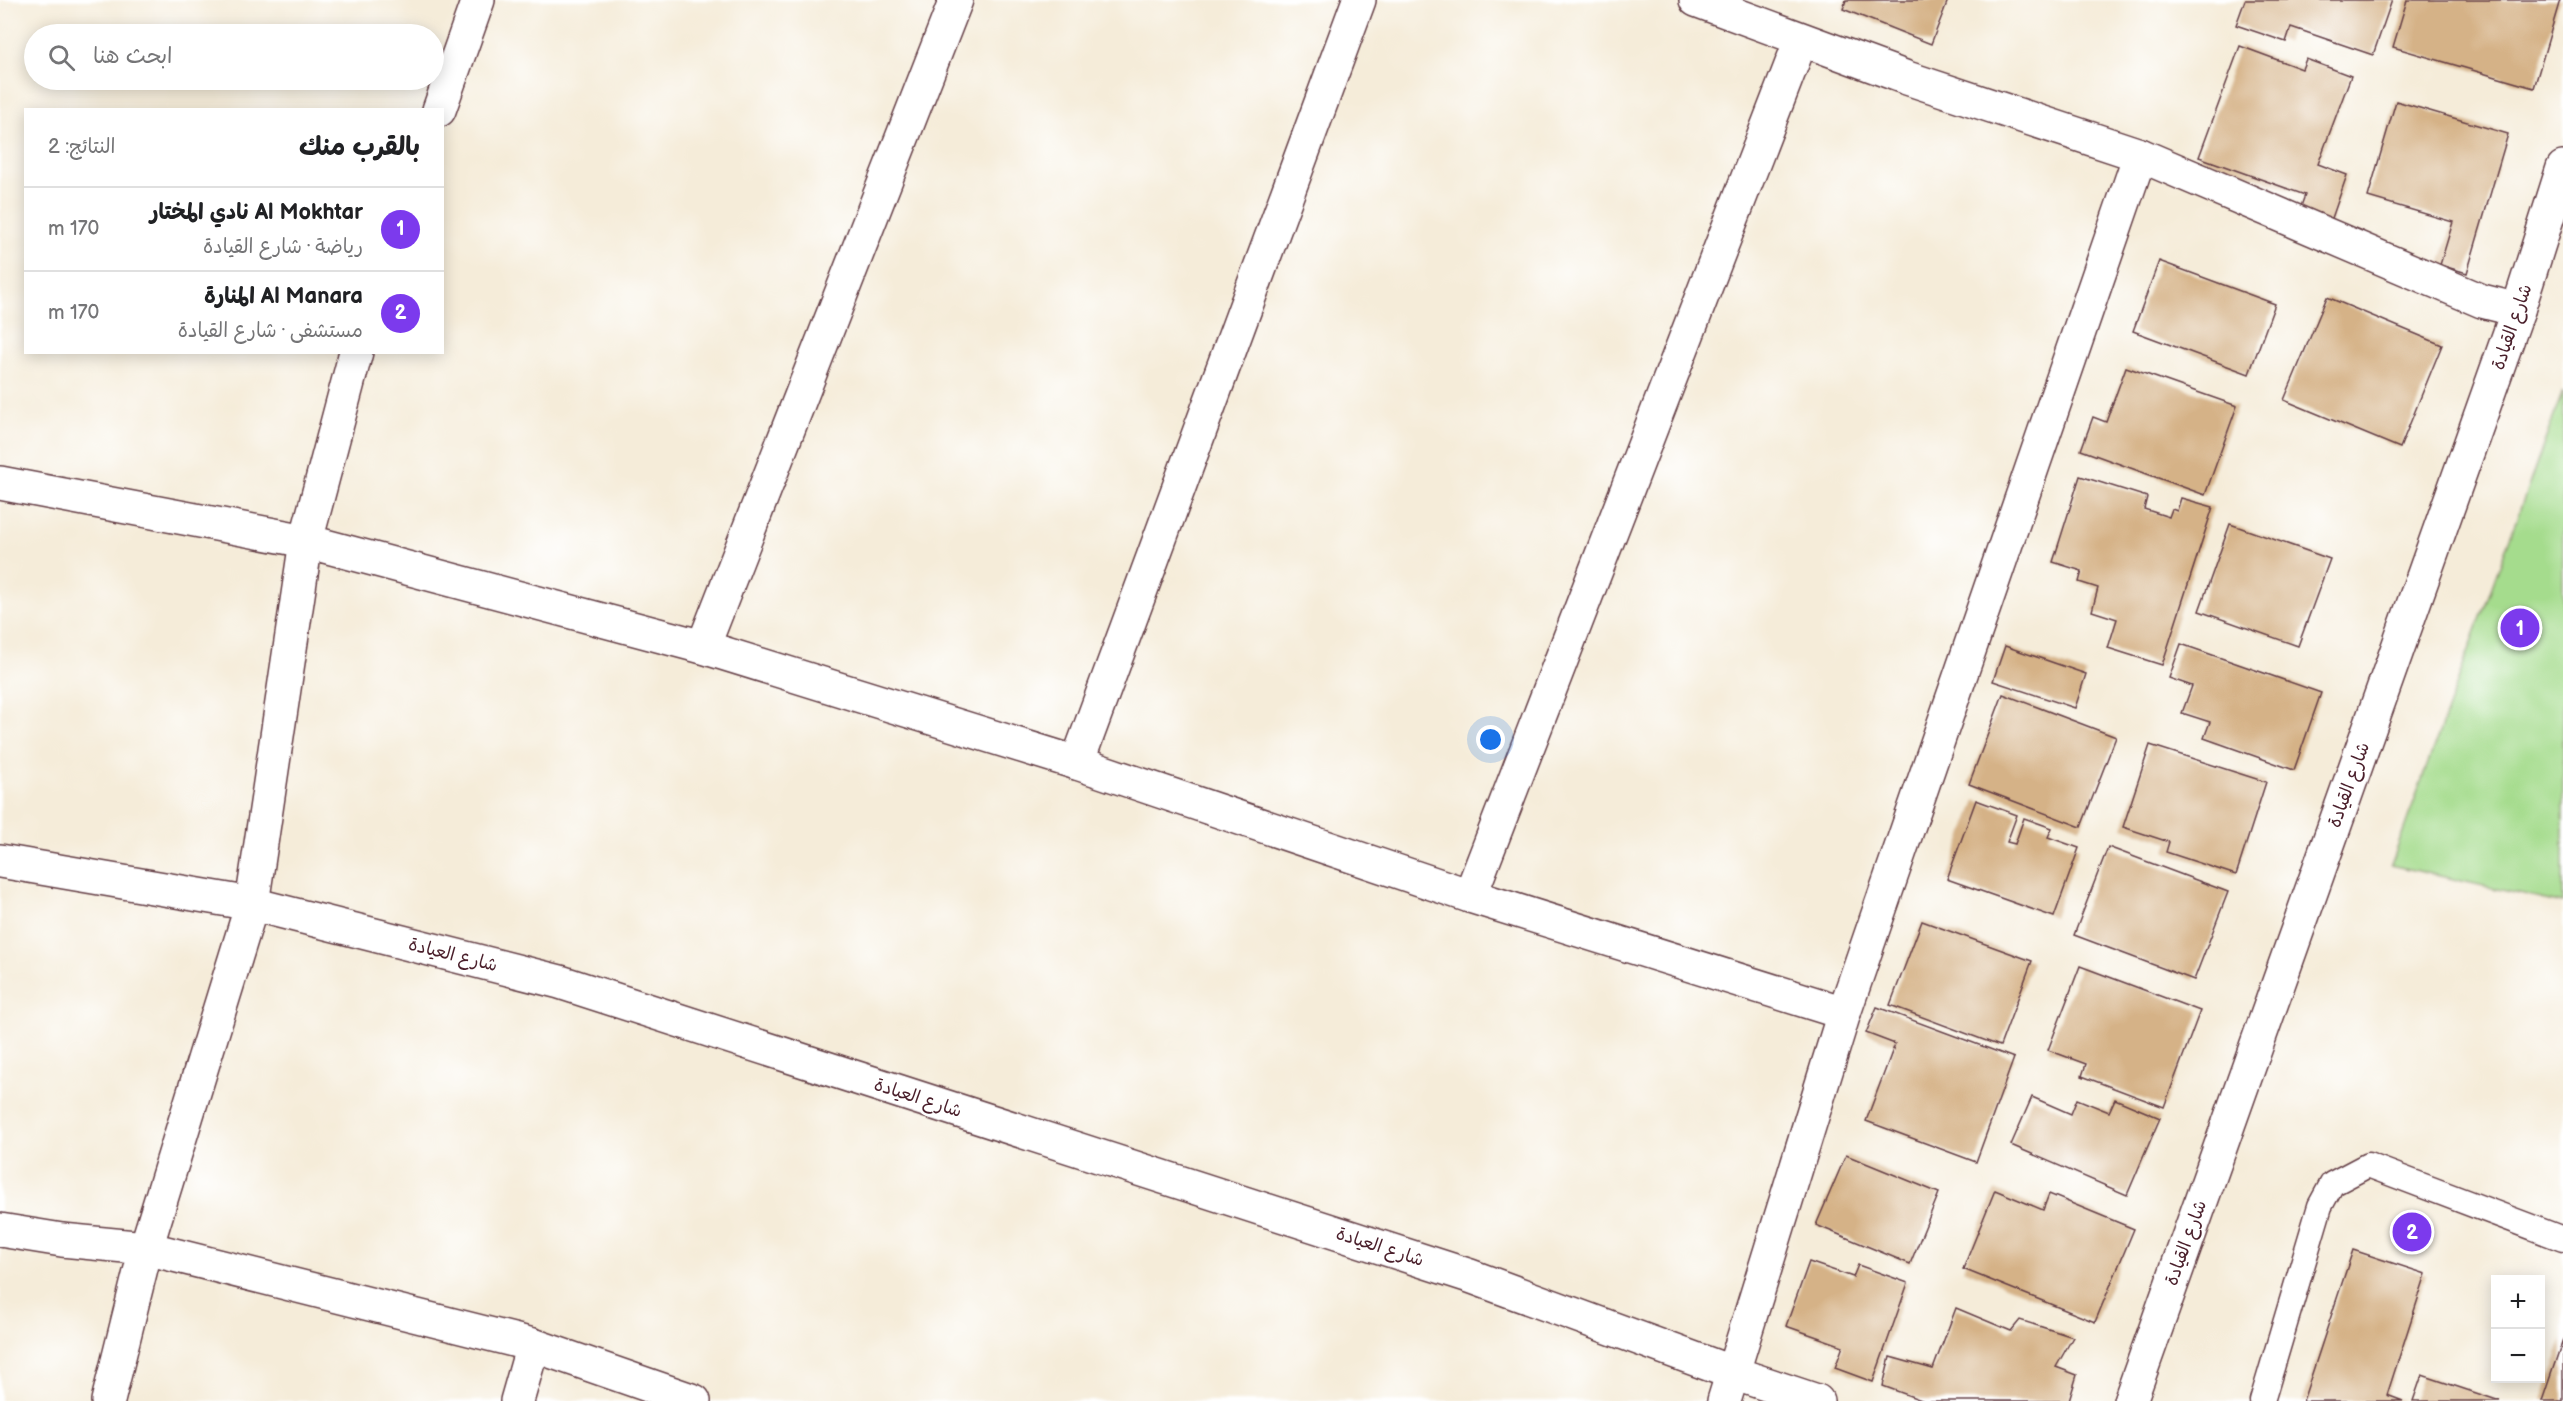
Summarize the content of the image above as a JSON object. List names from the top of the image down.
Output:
{
  "streets": {
    "street": ["شارع القيادة", "شارع العيادة"]
  },
  "page": {
    "search": "ابحث هنا",
    "heading": ["بالقرب منك", "النتائج: 2"],
    "list": [
      {
        "mark": "1",
        "name": "Al Mokhtar نادي المختار",
        "note": "رياضة · شارع القيادة",
        "value": "170 m"
      },
      {
        "mark": "2",
        "name": "Al Manara المنارة",
        "note": "مستشفى · شارع القيادة",
        "value": "170 m"
      }
    ],
    "pins": ["1", "2"],
    "map_buttons": ["+", "−"]
  }
}
